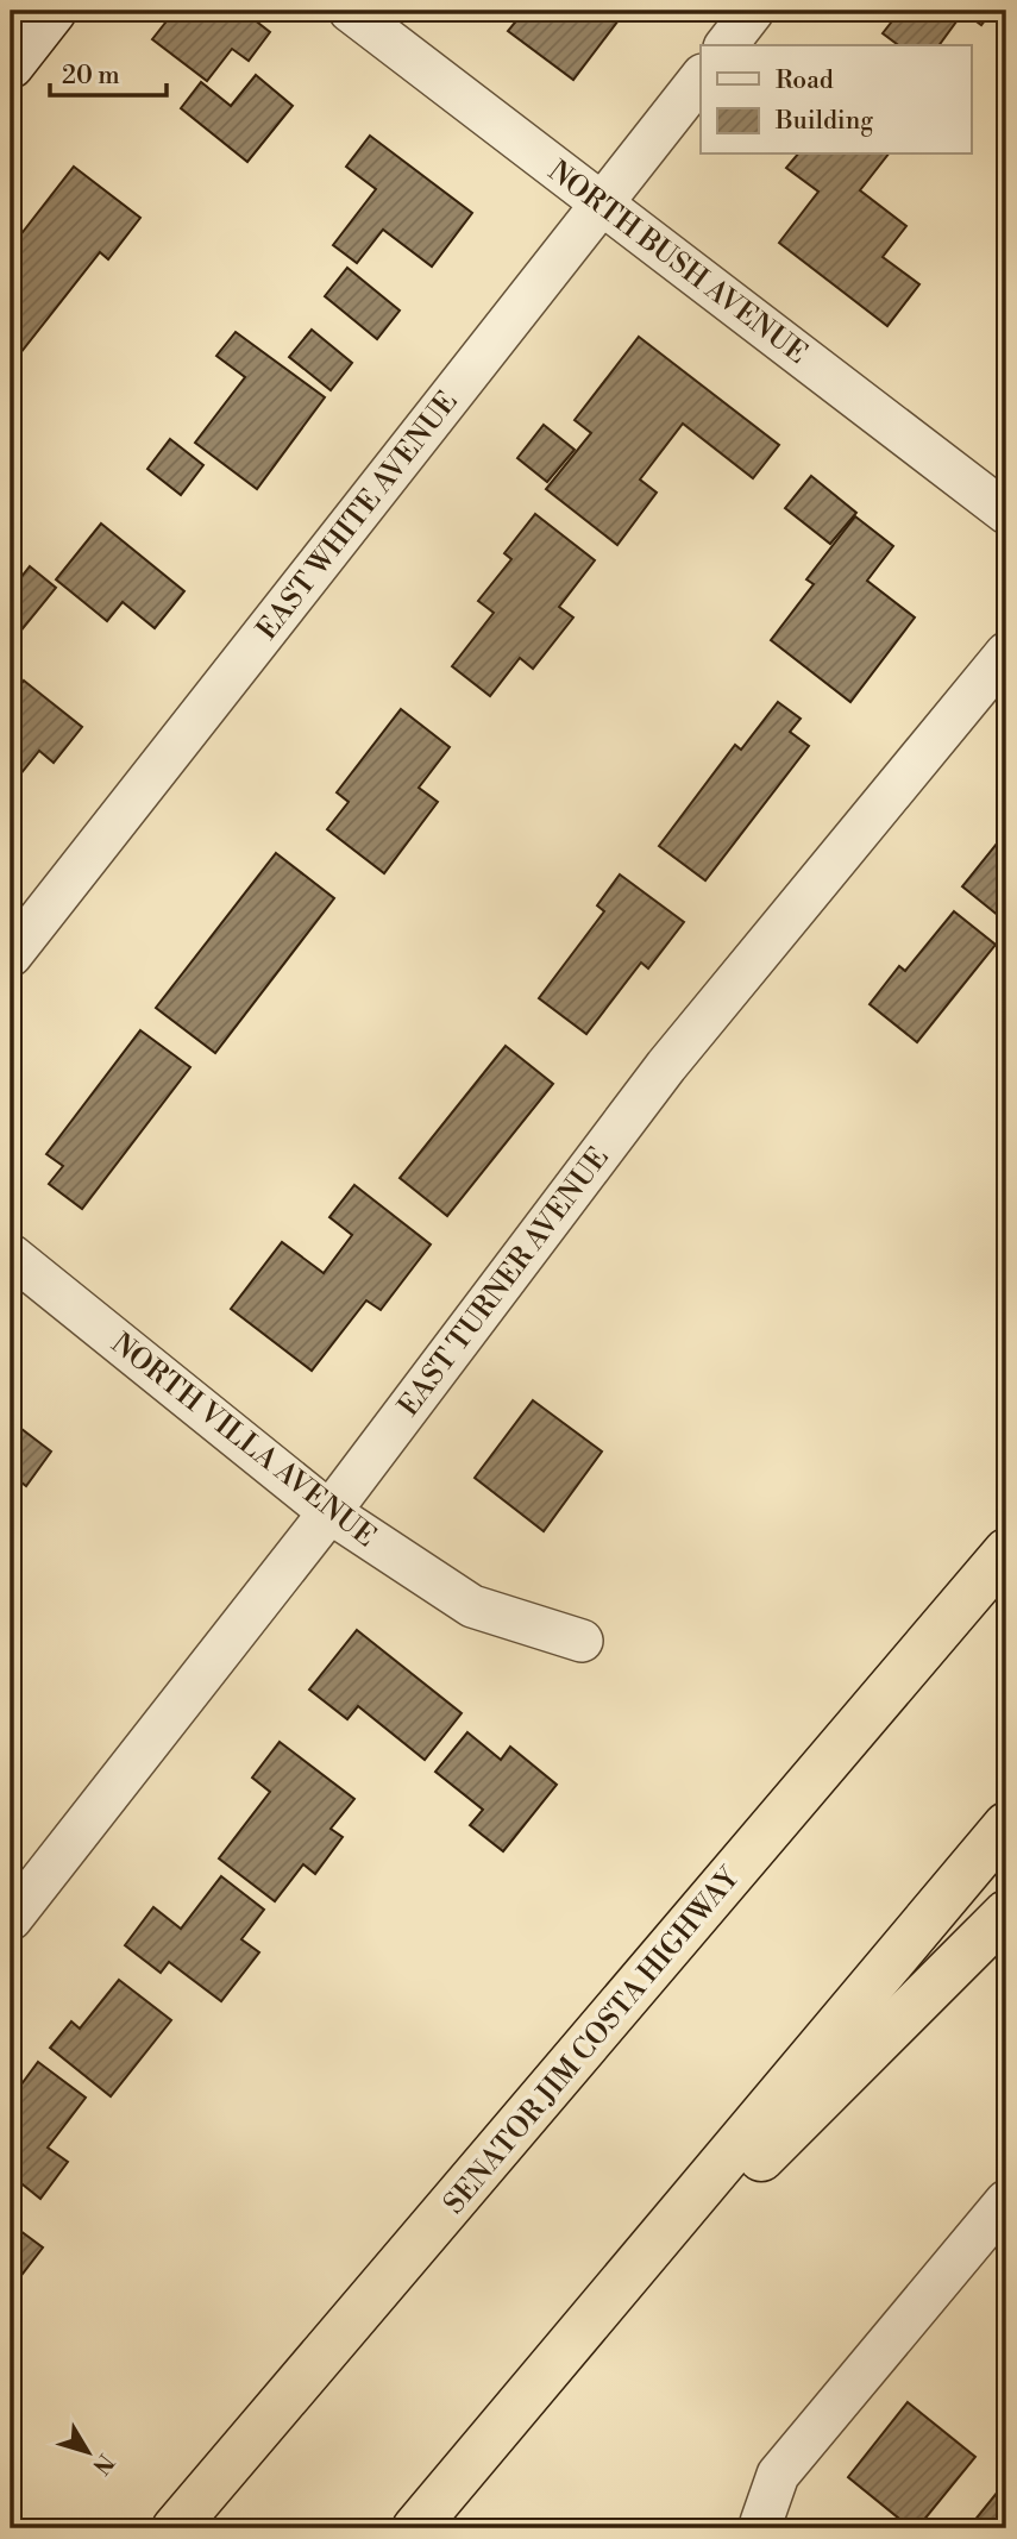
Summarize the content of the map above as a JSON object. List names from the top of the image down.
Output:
{
  "streets": {
    "highway": ["SENATOR JIM COSTA HIGHWAY"],
    "street": [
      "NORTH BUSH AVENUE",
      "EAST WHITE AVENUE",
      "EAST TURNER AVENUE",
      "NORTH VILLA AVENUE"
    ]
  },
  "crossings": [
    ["NORTH BUSH AVENUE", "EAST WHITE AVENUE"],
    ["EAST TURNER AVENUE", "NORTH VILLA AVENUE"]
  ],
  "legend": ["Road", "Building"],
  "scale_bar": "20 m",
  "north": "bottom right"
}
